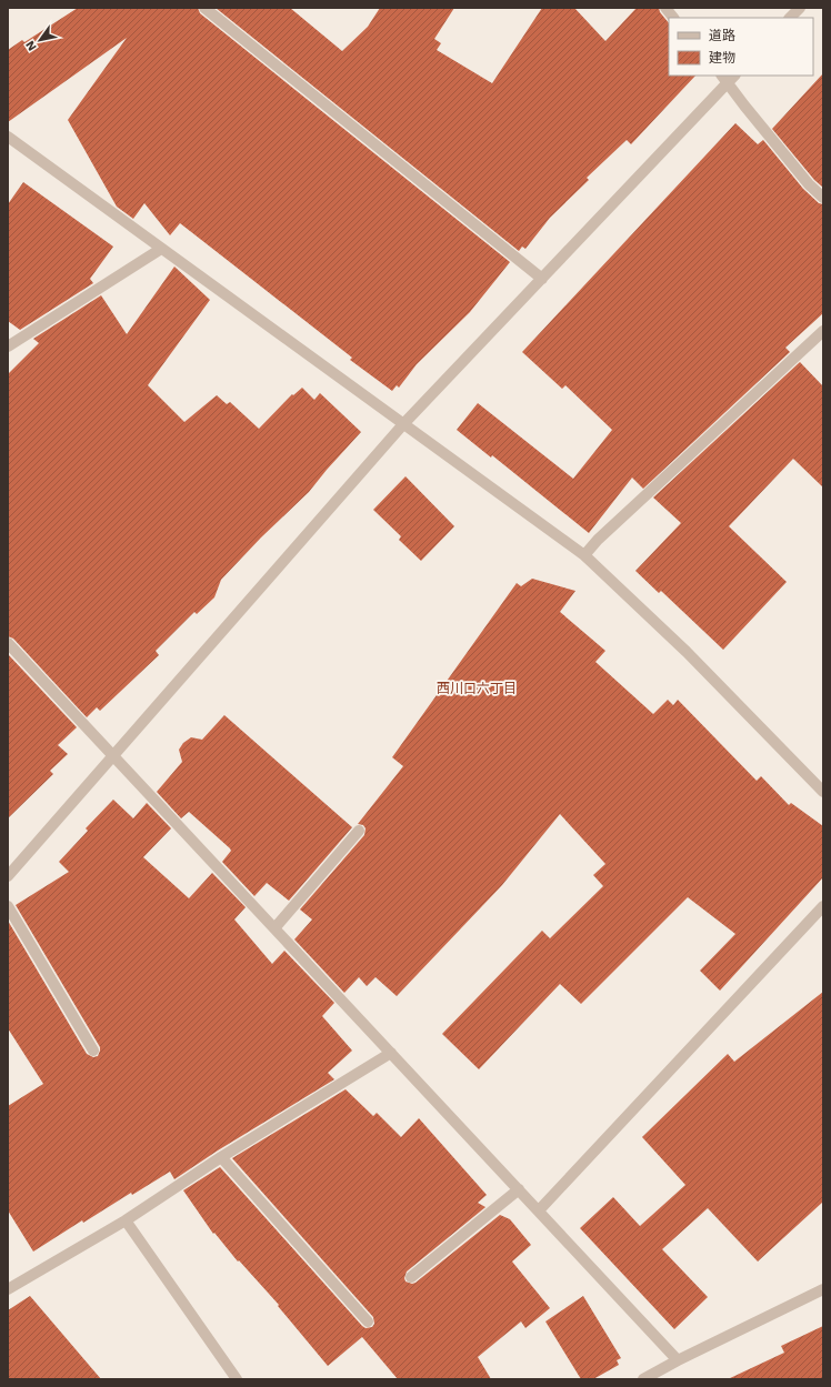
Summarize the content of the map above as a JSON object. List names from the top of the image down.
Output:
{
  "districts": ["西川口六丁目"],
  "legend": ["道路", "建物"],
  "north": "bottom left"
}
